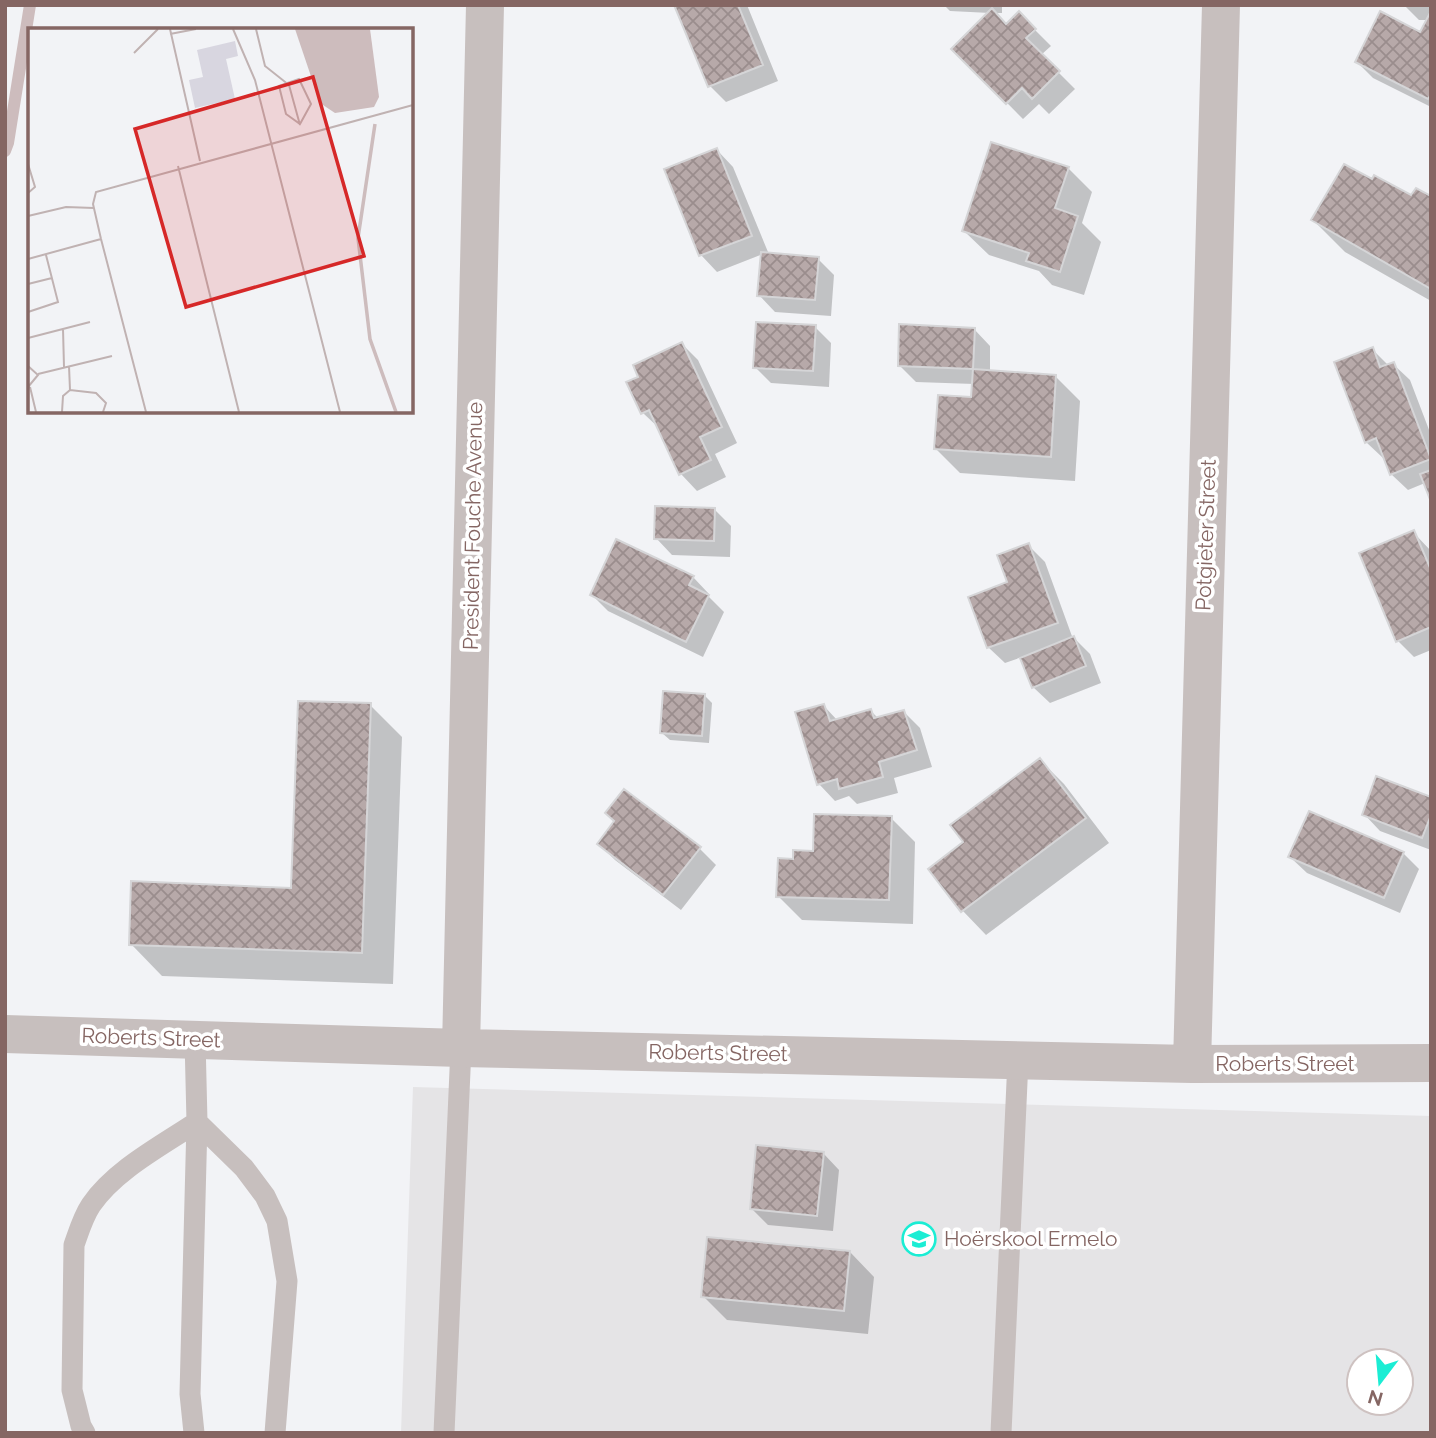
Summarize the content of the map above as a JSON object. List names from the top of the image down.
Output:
{
  "streets": {
    "street": ["President Fouche Avenue", "Potgieter Street", "Roberts Street"]
  },
  "crossings": [
    ["President Fouche Avenue", "Roberts Street"],
    ["Potgieter Street", "Roberts Street"]
  ],
  "places": {
    "school or university": ["Hoërskool Ermelo"]
  },
  "north": "bottom"
}
